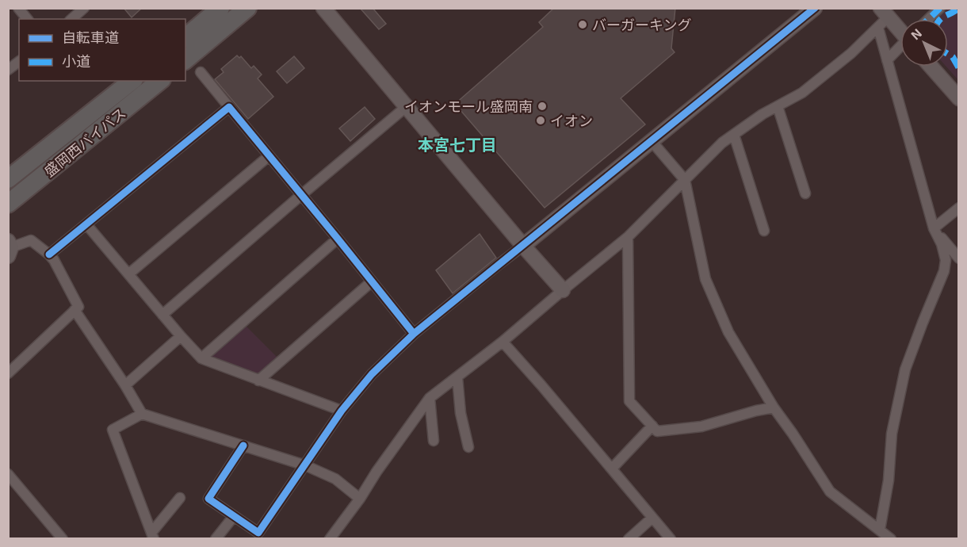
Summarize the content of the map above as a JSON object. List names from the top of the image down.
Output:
{
  "streets": {
    "highway": ["盛岡西バイパス"]
  },
  "districts": ["本宮七丁目"],
  "places": ["バーガーキング", "イオンモール盛岡南", "イオン"],
  "legend": ["自転車道", "小道"],
  "north": "top left"
}
